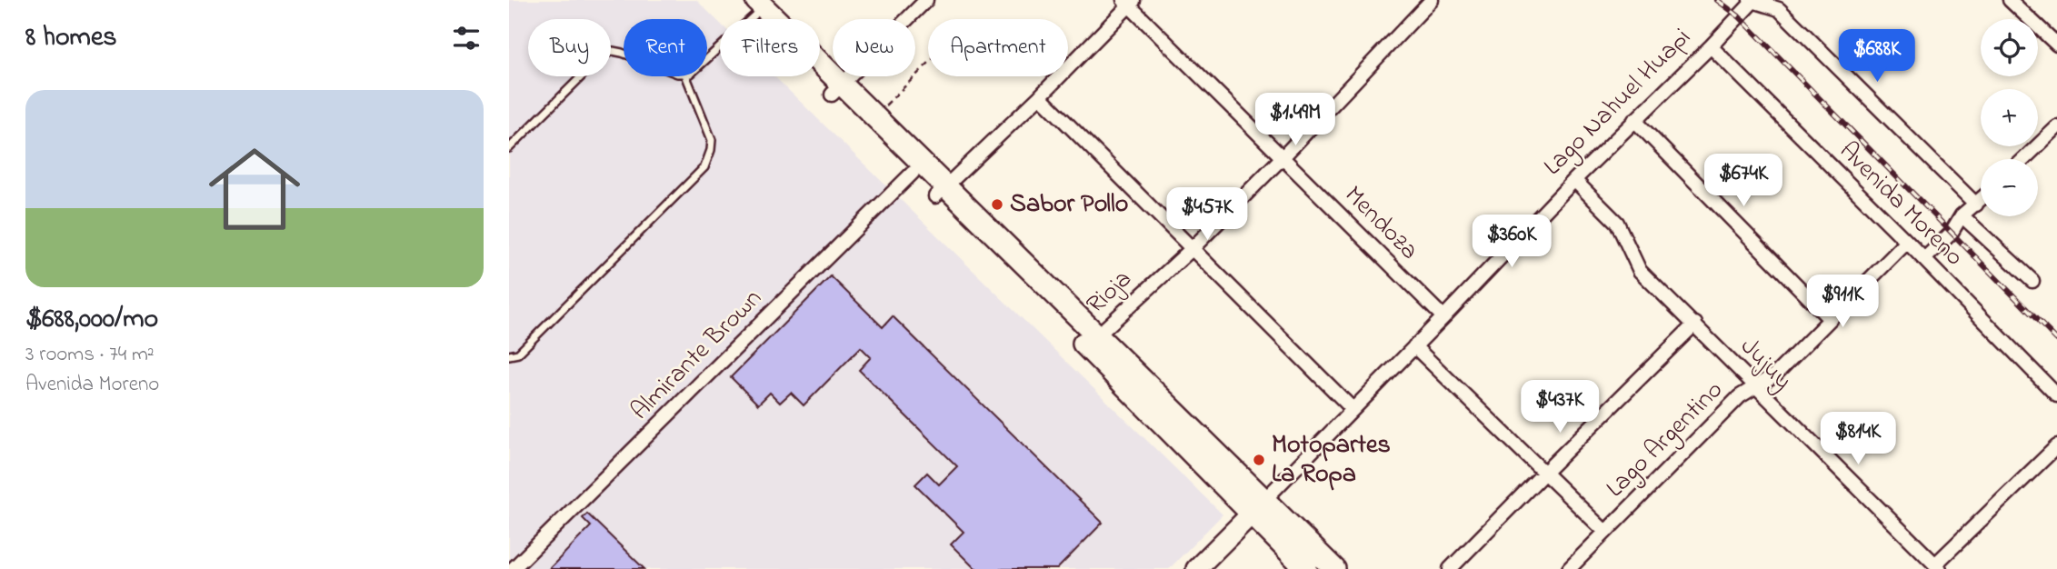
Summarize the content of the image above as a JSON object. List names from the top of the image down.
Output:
{
  "streets": {
    "main road": ["Lago Nahuel Huapi"],
    "street": [
      "Avenida Moreno",
      "Mendoza",
      "Rioja",
      "Almirante Brown",
      "Jujuy",
      "Lago Argentino"
    ]
  },
  "crossings": [
    ["Lago Nahuel Huapi", "Avenida Moreno"],
    ["Lago Nahuel Huapi", "Mendoza"],
    ["Lago Nahuel Huapi", "Jujuy"],
    ["Avenida Moreno", "Lago Argentino"],
    ["Mendoza", "Rioja"],
    ["Jujuy", "Lago Argentino"]
  ],
  "places": ["Sabor Pollo", "Motopartes La Ropa"],
  "page": {
    "heading": "8 homes",
    "map_buttons": ["+", "−"],
    "chip": [
      "Buy",
      "Rent",
      "Filters",
      "New",
      "Apartment"
    ],
    "price": [
      "$688K",
      "$1.49M",
      "$674K",
      "$457K",
      "$360K",
      "$911K",
      "$437K",
      "$814K"
    ],
    "list": [
      {
        "name": "$688,000/mo",
        "note": "3 rooms · 74 m² · Avenida Moreno"
      }
    ]
  }
}
